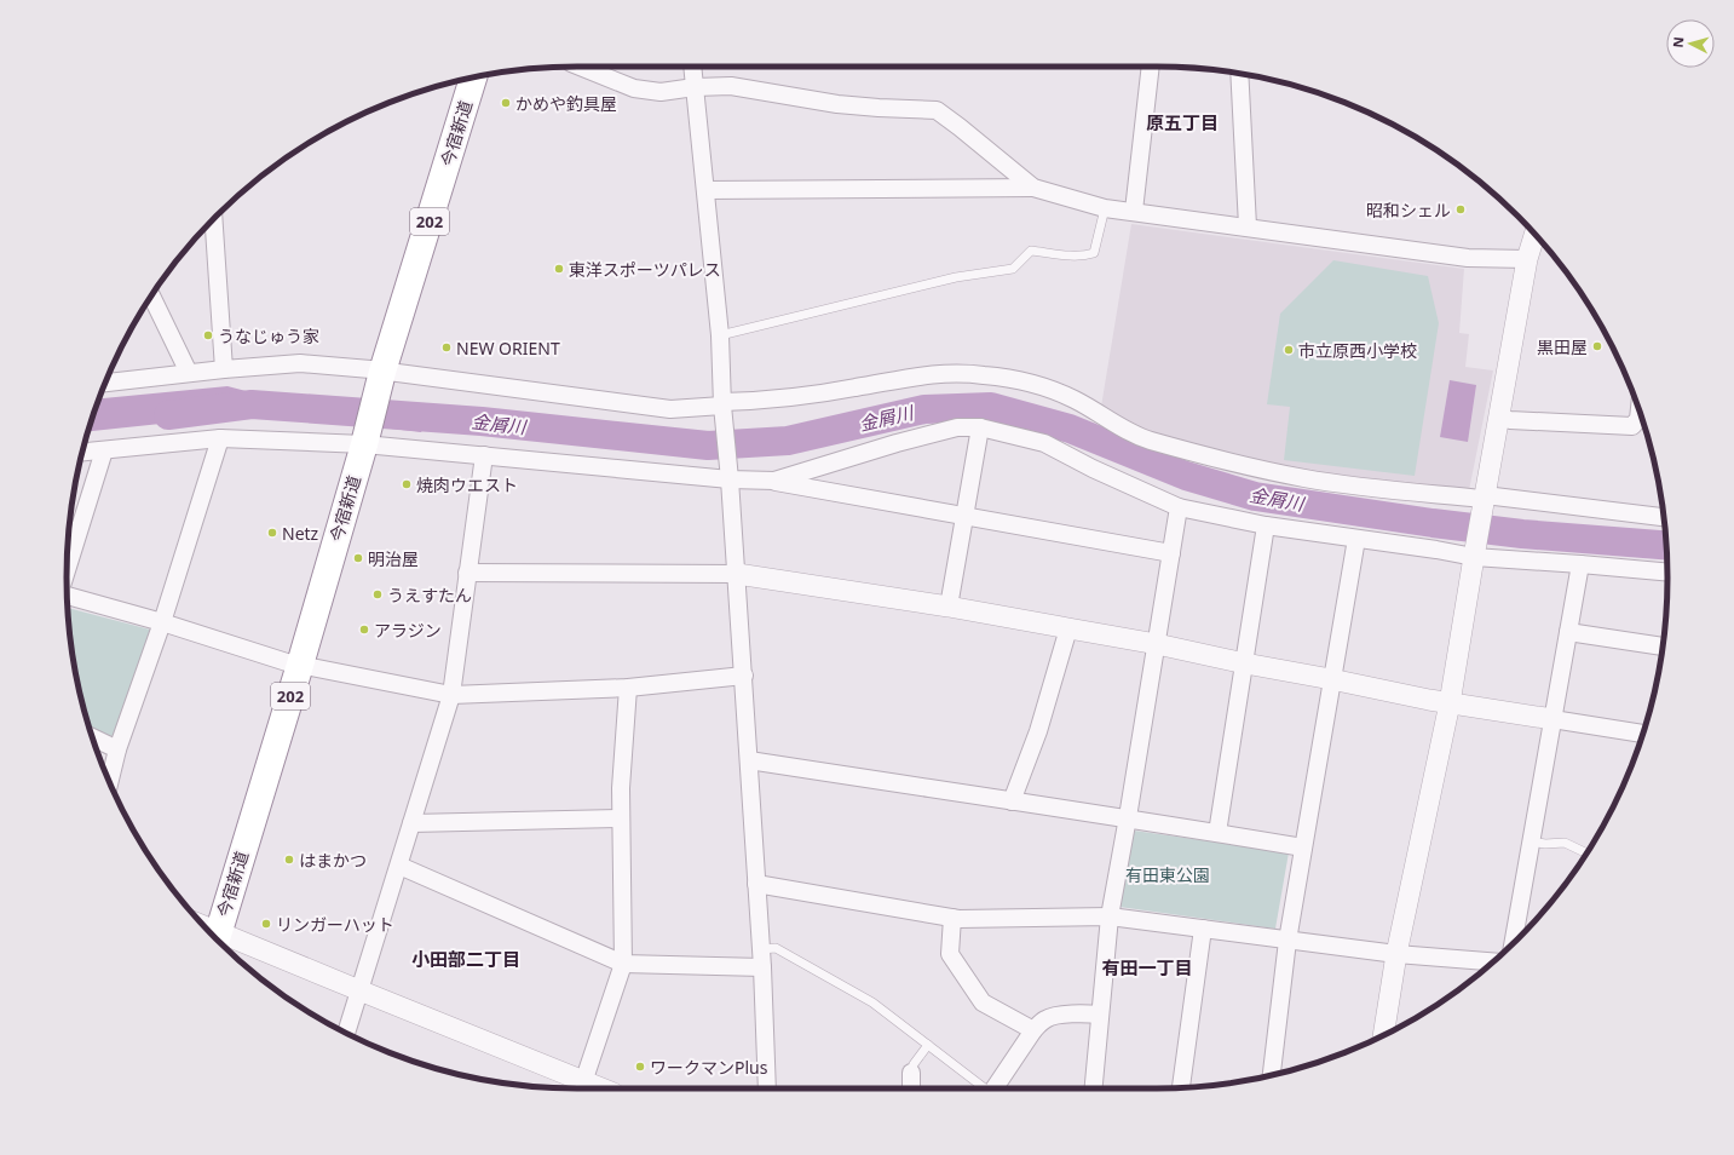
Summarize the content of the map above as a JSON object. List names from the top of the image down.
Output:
{
  "streets": {
    "highway": ["今宿新道", "202"]
  },
  "districts": ["原五丁目", "小田部二丁目", "有田一丁目"],
  "water": ["金屑川"],
  "parks": ["有田東公園"],
  "places": [
    "かめや釣具屋",
    "昭和シェル",
    "東洋スポーツパレス",
    "うなじゅう家",
    "黒田屋",
    "NEW ORIENT",
    "市立原西小学校",
    "焼肉ウエスト",
    "Netz",
    "明治屋",
    "うえすたん",
    "アラジン",
    "はまかつ",
    "リンガーハット",
    "ワークマンPlus"
  ],
  "north": "left"
}
